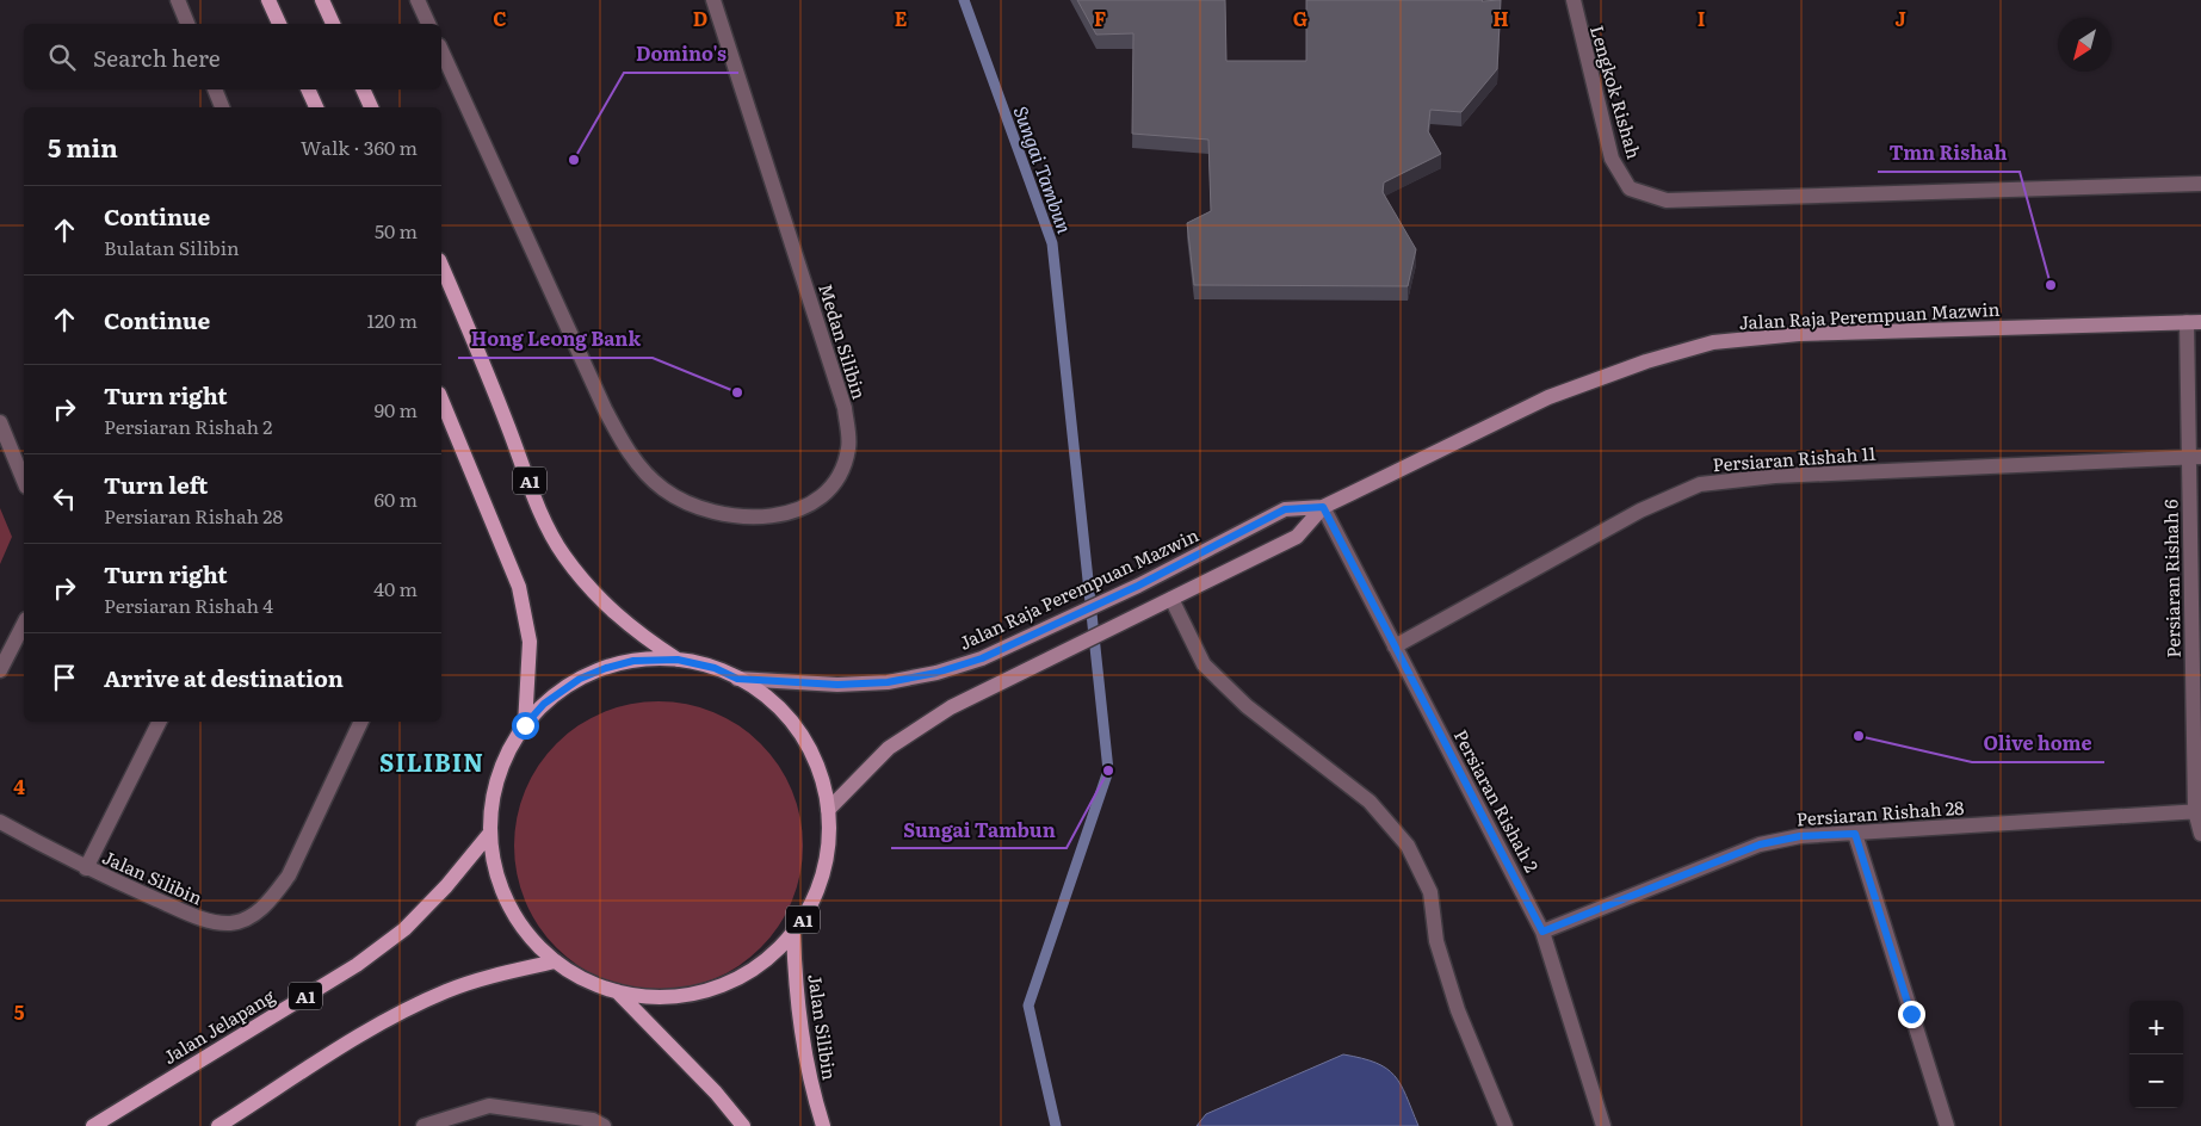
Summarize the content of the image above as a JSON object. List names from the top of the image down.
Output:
{
  "streets": {
    "main road": [
      "Jalan Raja Perempuan Mazwin",
      "A1",
      "Jalan Silibin",
      "Jalan Jelapang"
    ],
    "street": [
      "Lengkok Rishah",
      "Medan Silibin",
      "Persiaran Rishah 11",
      "Persiaran Rishah 6",
      "Persiaran Rishah 2",
      "Persiaran Rishah 28"
    ]
  },
  "crossings": [
    ["Jalan Raja Perempuan Mazwin", "A1"],
    ["Jalan Raja Perempuan Mazwin", "Persiaran Rishah 6"],
    ["Jalan Raja Perempuan Mazwin", "Persiaran Rishah 2"],
    ["Persiaran Rishah 11", "Persiaran Rishah 6"],
    ["Persiaran Rishah 11", "Persiaran Rishah 2"],
    ["A1", "Jalan Silibin"],
    ["A1", "Jalan Jelapang"],
    ["Persiaran Rishah 6", "Persiaran Rishah 28"],
    ["Persiaran Rishah 2", "Persiaran Rishah 28"]
  ],
  "districts": ["SILIBIN"],
  "water": ["Sungai Tambun"],
  "places": [
    "Domino's",
    "Tmn Rishah",
    "Hong Leong Bank",
    "Olive home",
    "Sungai Tambun"
  ],
  "north": "bottom left",
  "page": {
    "search": "Search here",
    "heading": ["5 min", "Walk · 360 m"],
    "list": [
      ["Continue", "Bulatan Silibin", "50 m"],
      ["Continue", "120 m"],
      ["Turn right", "Persiaran Rishah 2", "90 m"],
      ["Turn left", "Persiaran Rishah 28", "60 m"],
      ["Turn right", "Persiaran Rishah 4", "40 m"],
      "Arrive at destination"
    ],
    "map_buttons": ["+", "−"]
  },
  "grid": {
    "columns": [
      "C",
      "D",
      "E",
      "F",
      "G",
      "H",
      "I",
      "J"
    ],
    "rows": ["4", "5"]
  }
}
